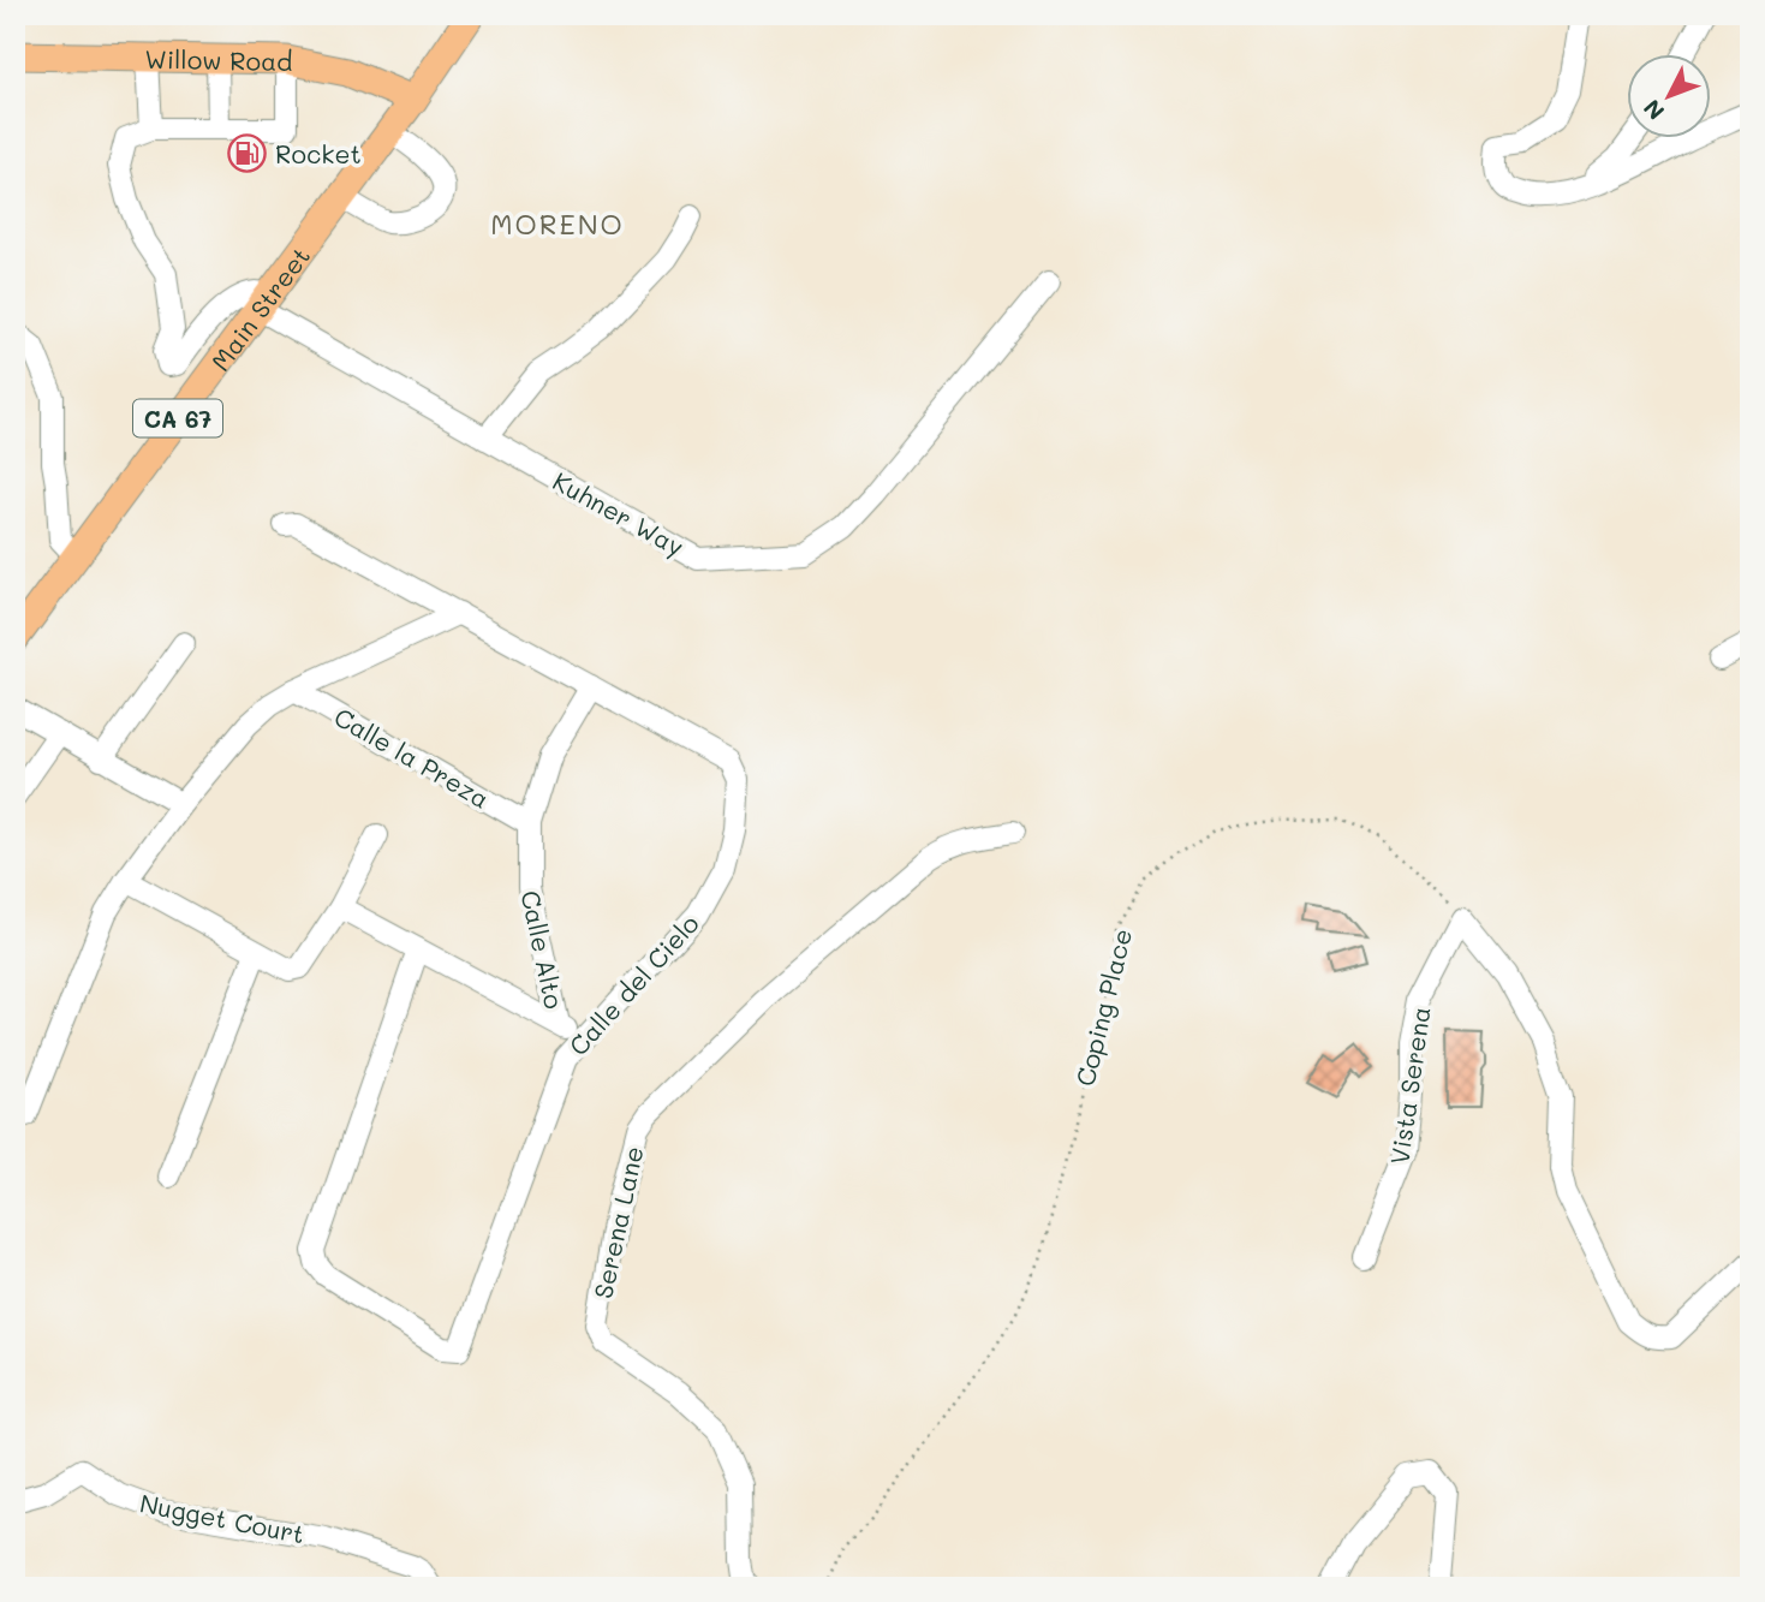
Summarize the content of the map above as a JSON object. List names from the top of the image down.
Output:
{
  "streets": {
    "main road": ["Willow Road", "Main Street", "CA 67"],
    "street": [
      "Kuhner Way",
      "Calle la Preza",
      "Calle Alto",
      "Calle del Cielo",
      "Vista Serena",
      "Serena Lane",
      "Nugget Court"
    ],
    "path": ["Coping Place"]
  },
  "crossings": [
    ["Willow Road", "Main Street"],
    ["Main Street", "Kuhner Way"],
    ["Calle la Preza", "Calle Alto"],
    ["Calle Alto", "Calle del Cielo"],
    ["Coping Place", "Vista Serena"]
  ],
  "districts": ["MORENO"],
  "places": {
    "fuel station": ["Rocket"]
  },
  "north": "bottom left"
}
